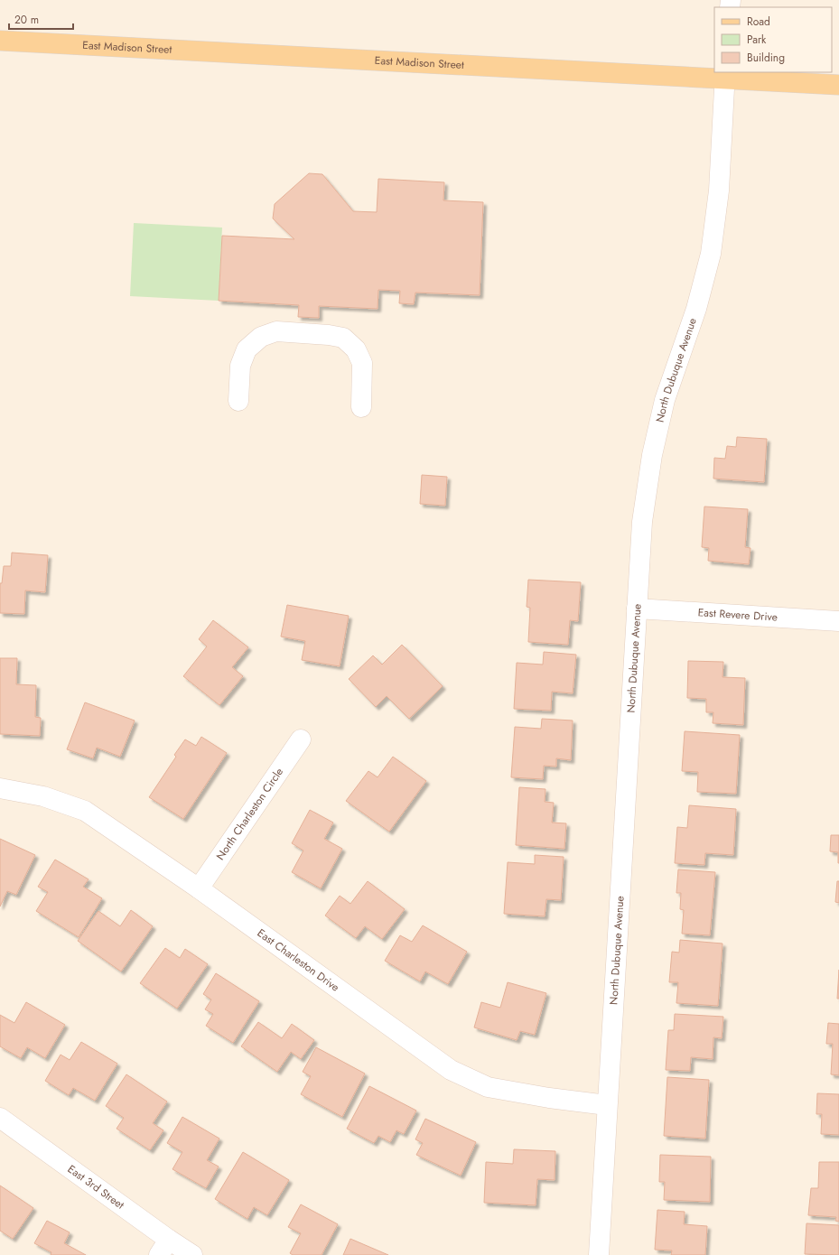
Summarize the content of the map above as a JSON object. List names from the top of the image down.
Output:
{
  "streets": {
    "main road": ["East Madison Street"],
    "street": [
      "North Dubuque Avenue",
      "East Revere Drive",
      "North Charleston Circle",
      "East Charleston Drive",
      "East 3rd Street"
    ]
  },
  "crossings": [
    ["East Madison Street", "North Dubuque Avenue"],
    ["North Dubuque Avenue", "East Revere Drive"],
    ["North Dubuque Avenue", "East Charleston Drive"],
    ["North Charleston Circle", "East Charleston Drive"]
  ],
  "legend": ["Road", "Park", "Building"],
  "scale_bar": "20 m"
}
